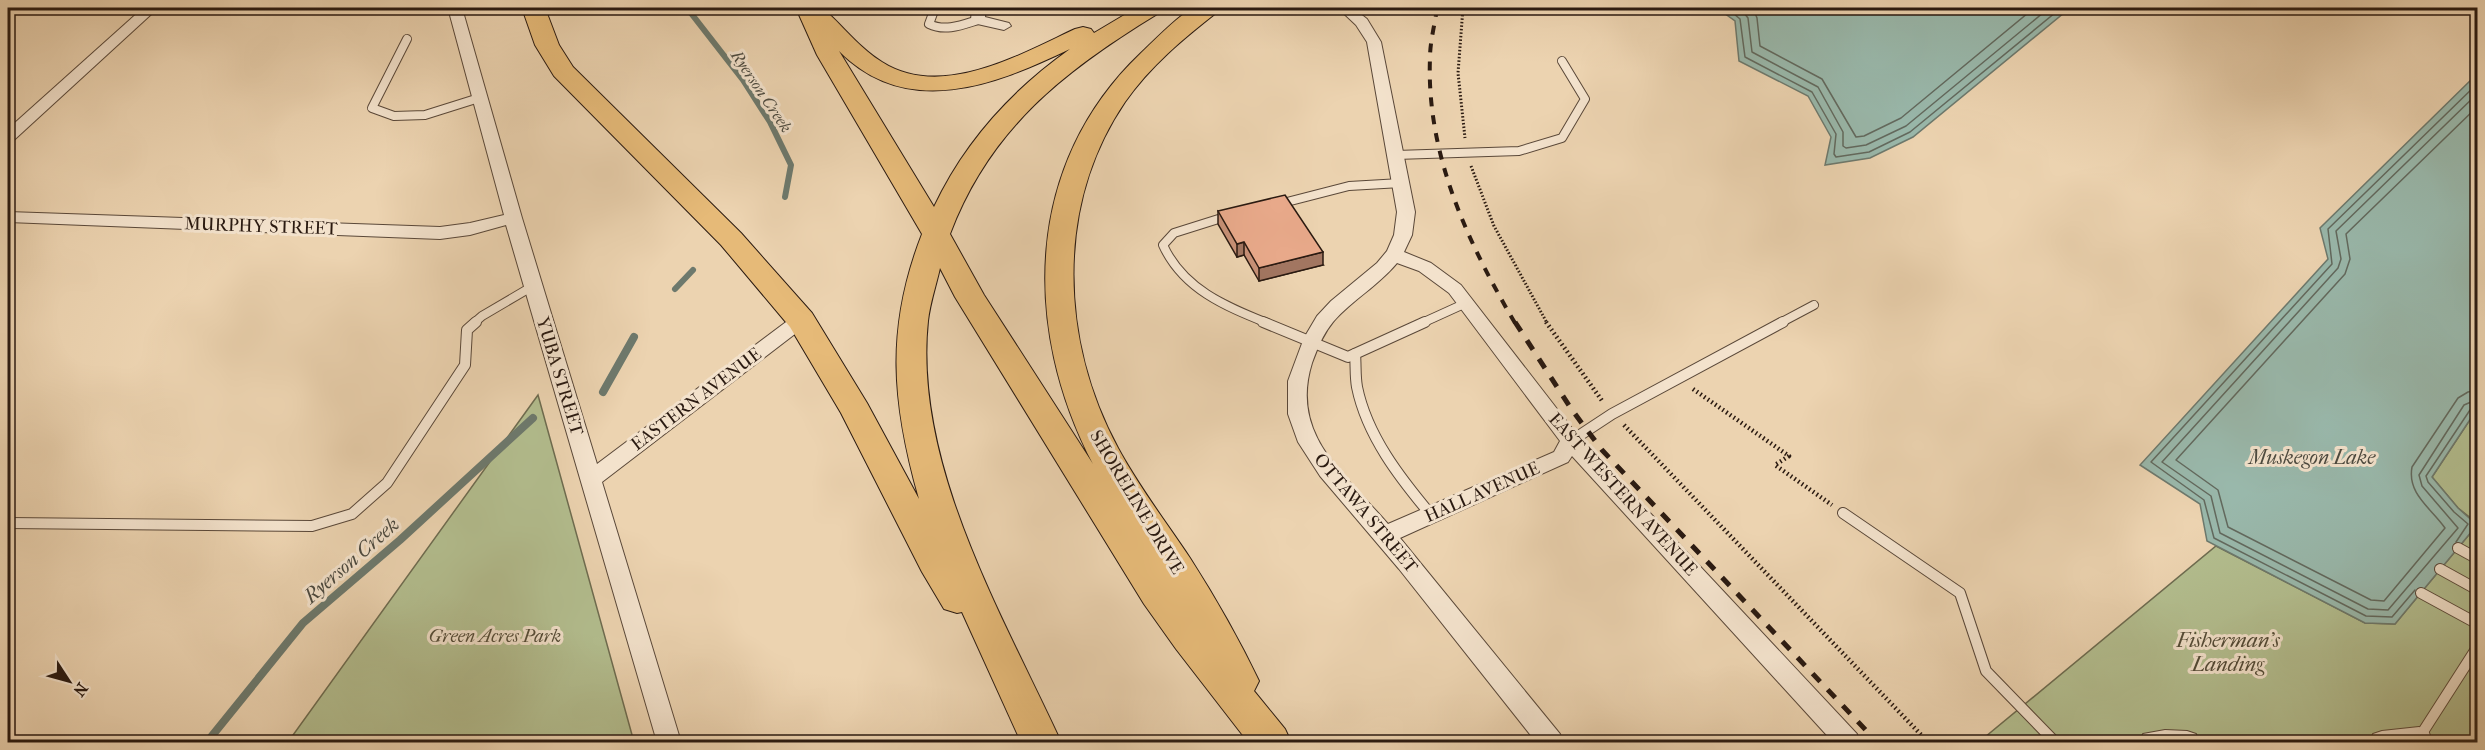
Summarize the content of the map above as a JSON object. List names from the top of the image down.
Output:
{
  "streets": {
    "highway": ["SHORELINE DRIVE"],
    "street": [
      "MURPHY STREET",
      "YUBA STREET",
      "EASTERN AVENUE",
      "HALL AVENUE",
      "EAST WESTERN AVENUE",
      "OTTAWA STREET"
    ]
  },
  "crossings": [
    ["MURPHY STREET", "YUBA STREET"],
    ["YUBA STREET", "EASTERN AVENUE"],
    ["HALL AVENUE", "EAST WESTERN AVENUE"],
    ["HALL AVENUE", "OTTAWA STREET"],
    ["EAST WESTERN AVENUE", "OTTAWA STREET"]
  ],
  "water": ["Ryerson Creek", "Muskegon Lake"],
  "parks": ["Green Acres Park", "Fisherman's Landing"],
  "north": "bottom right"
}
